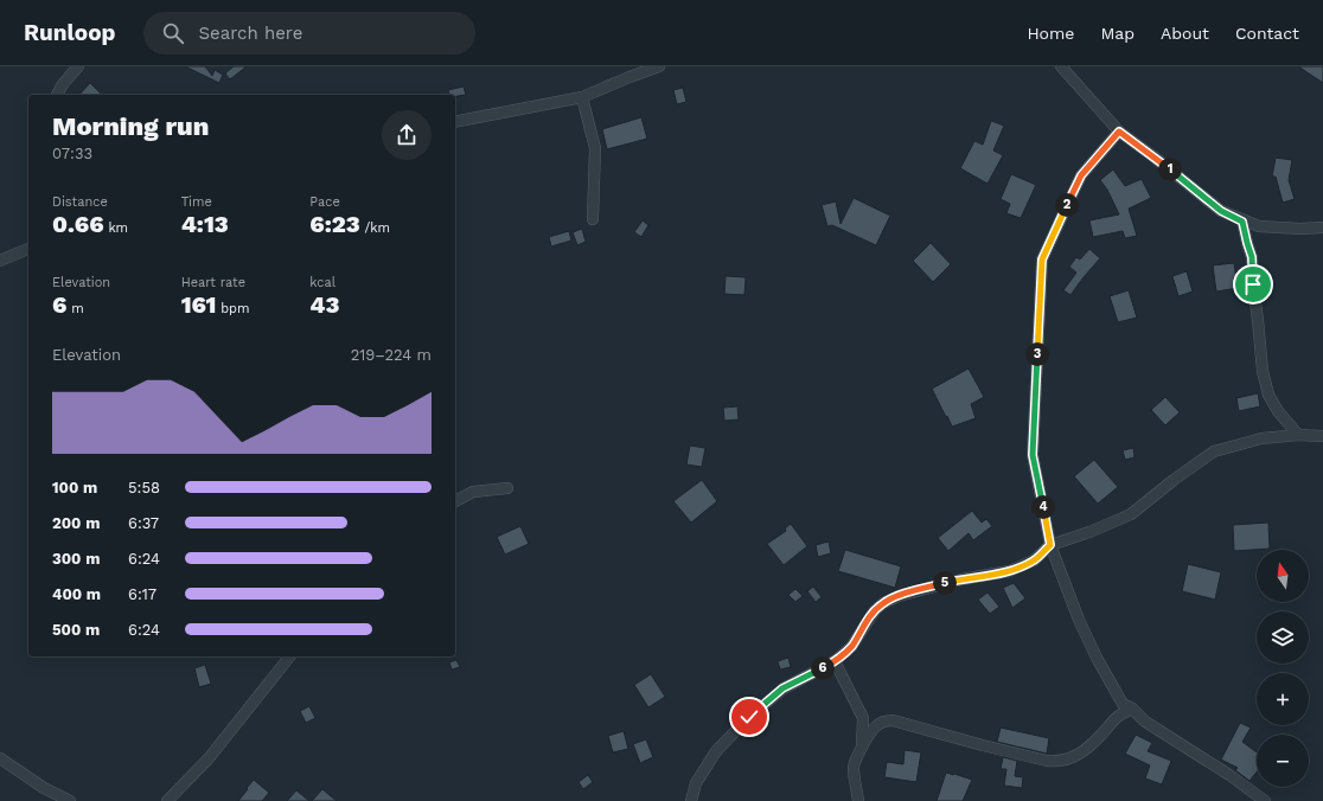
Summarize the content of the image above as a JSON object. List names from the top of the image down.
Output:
{
  "north": "top",
  "page": {
    "header": "Runloop",
    "search": "Search here",
    "nav": [
      "Home",
      "Map",
      "About",
      "Contact"
    ],
    "heading": ["Morning run", "07:33"],
    "pins": [
      "1",
      "2",
      "3",
      "4",
      "5",
      "6"
    ],
    "stats": [
      ["Distance", "0.66 km"],
      ["Time", "4:13"],
      ["Pace", "6:23 /km"],
      ["Elevation", "6 m"],
      ["Heart rate", "161 bpm"],
      ["kcal", "43"]
    ],
    "chart": ["Elevation", "219–224 m"],
    "list": [
      {
        "name": "100 m",
        "note": "5:58"
      },
      {
        "name": "200 m",
        "note": "6:37"
      },
      {
        "name": "300 m",
        "note": "6:24"
      },
      {
        "name": "400 m",
        "note": "6:17"
      },
      {
        "name": "500 m",
        "note": "6:24"
      }
    ],
    "map_buttons": ["+", "−"]
  }
}
